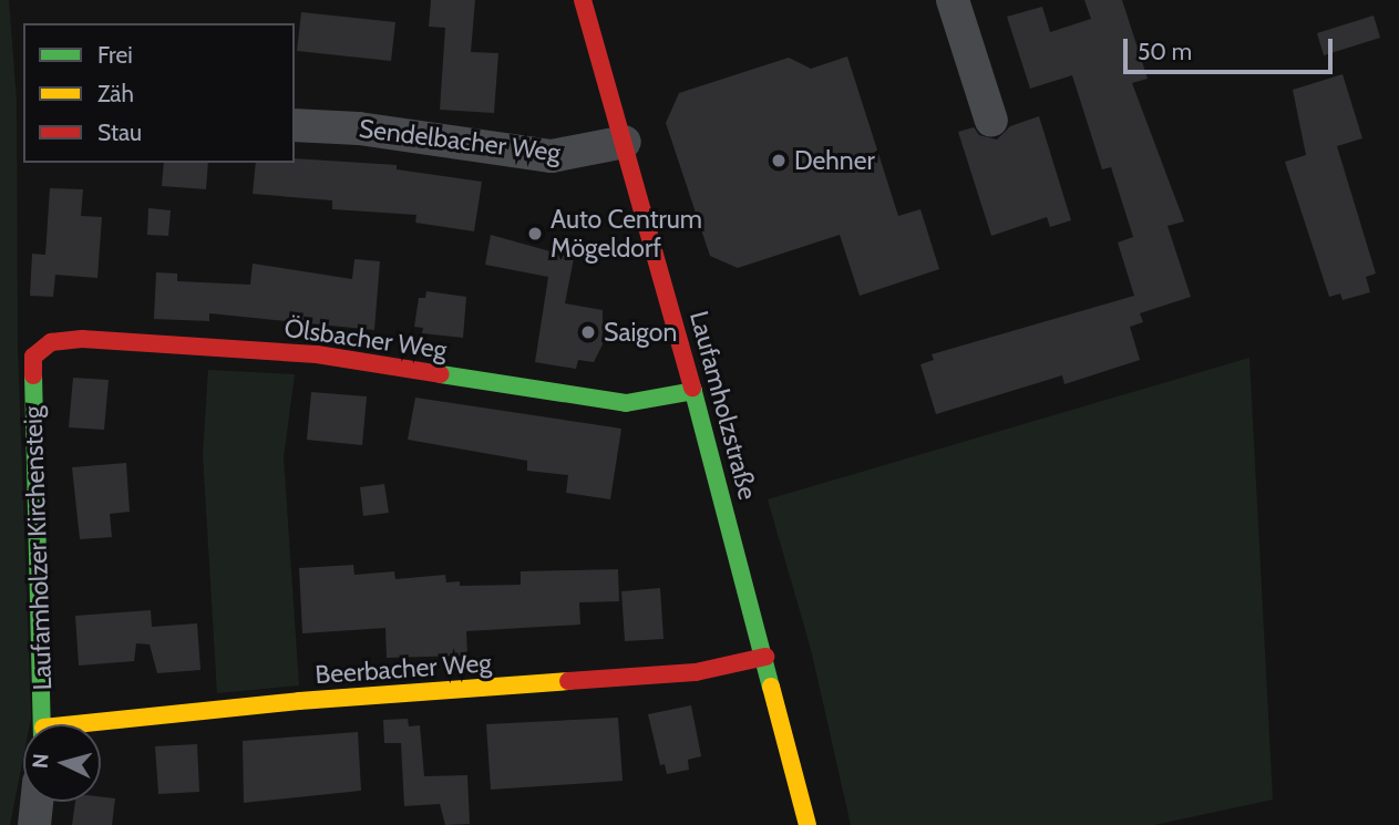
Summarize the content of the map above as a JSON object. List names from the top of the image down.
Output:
{
  "streets": {
    "street": [
      "Sendelbacher Weg",
      "Ölsbacher Weg",
      "Laufamholzstraße",
      "Laufamholzer Kirchensteig",
      "Beerbacher Weg"
    ]
  },
  "crossings": [
    ["Sendelbacher Weg", "Laufamholzstraße"],
    ["Ölsbacher Weg", "Laufamholzstraße"],
    ["Ölsbacher Weg", "Laufamholzer Kirchensteig"],
    ["Laufamholzstraße", "Beerbacher Weg"]
  ],
  "places": ["Dehner", "Auto Centrum Mögeldorf", "Saigon"],
  "legend": ["Frei", "Zäh", "Stau"],
  "scale_bar": "50 m",
  "north": "left"
}
